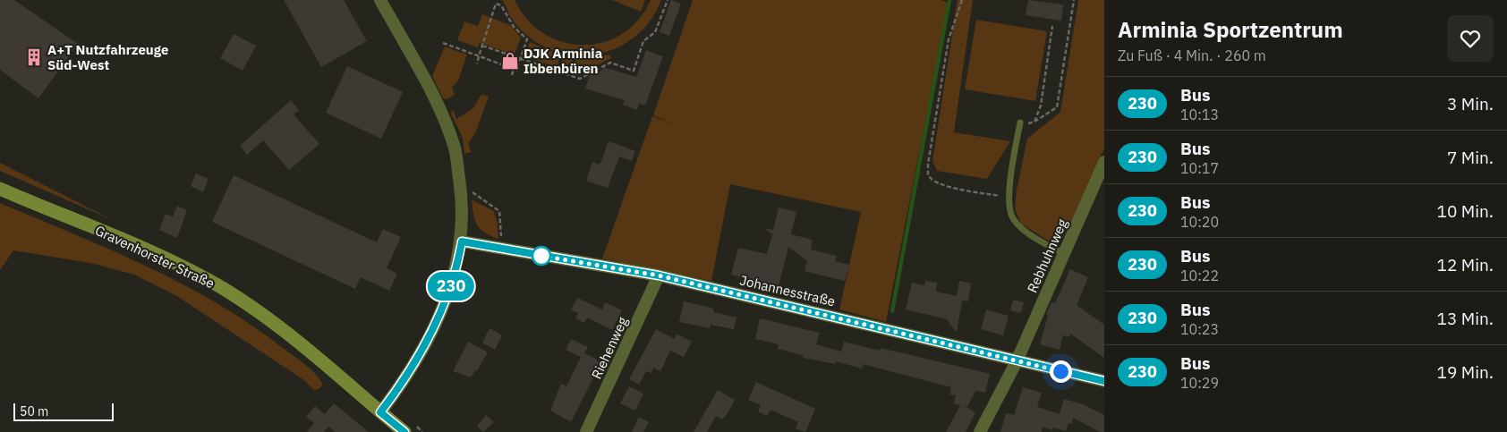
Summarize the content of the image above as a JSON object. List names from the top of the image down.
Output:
{
  "streets": {
    "main road": ["Gravenhorster Straße"],
    "street": ["Rebhuhnweg", "Johannesstraße", "Riehenweg"]
  },
  "crossings": [
    ["Rebhuhnweg", "Johannesstraße"],
    ["Johannesstraße", "Riehenweg"]
  ],
  "places": {
    "building": ["A+T Nutzfahrzeuge Süd-West"],
    "shop": ["DJK Arminia Ibbenbüren"]
  },
  "lines": ["bus line 230"],
  "scale_bar": "50 m",
  "page": {
    "on_map": "230",
    "heading": ["Arminia Sportzentrum", "Zu Fuß · 4 Min. · 260 m"],
    "list": [
      {
        "mark": "230",
        "name": "Bus",
        "note": "10:13",
        "value": "3 Min."
      },
      {
        "mark": "230",
        "name": "Bus",
        "note": "10:17",
        "value": "7 Min."
      },
      {
        "mark": "230",
        "name": "Bus",
        "note": "10:20",
        "value": "10 Min."
      },
      {
        "mark": "230",
        "name": "Bus",
        "note": "10:22",
        "value": "12 Min."
      },
      {
        "mark": "230",
        "name": "Bus",
        "note": "10:23",
        "value": "13 Min."
      },
      {
        "mark": "230",
        "name": "Bus",
        "note": "10:29",
        "value": "19 Min."
      }
    ],
    "scale": "50 m"
  }
}
